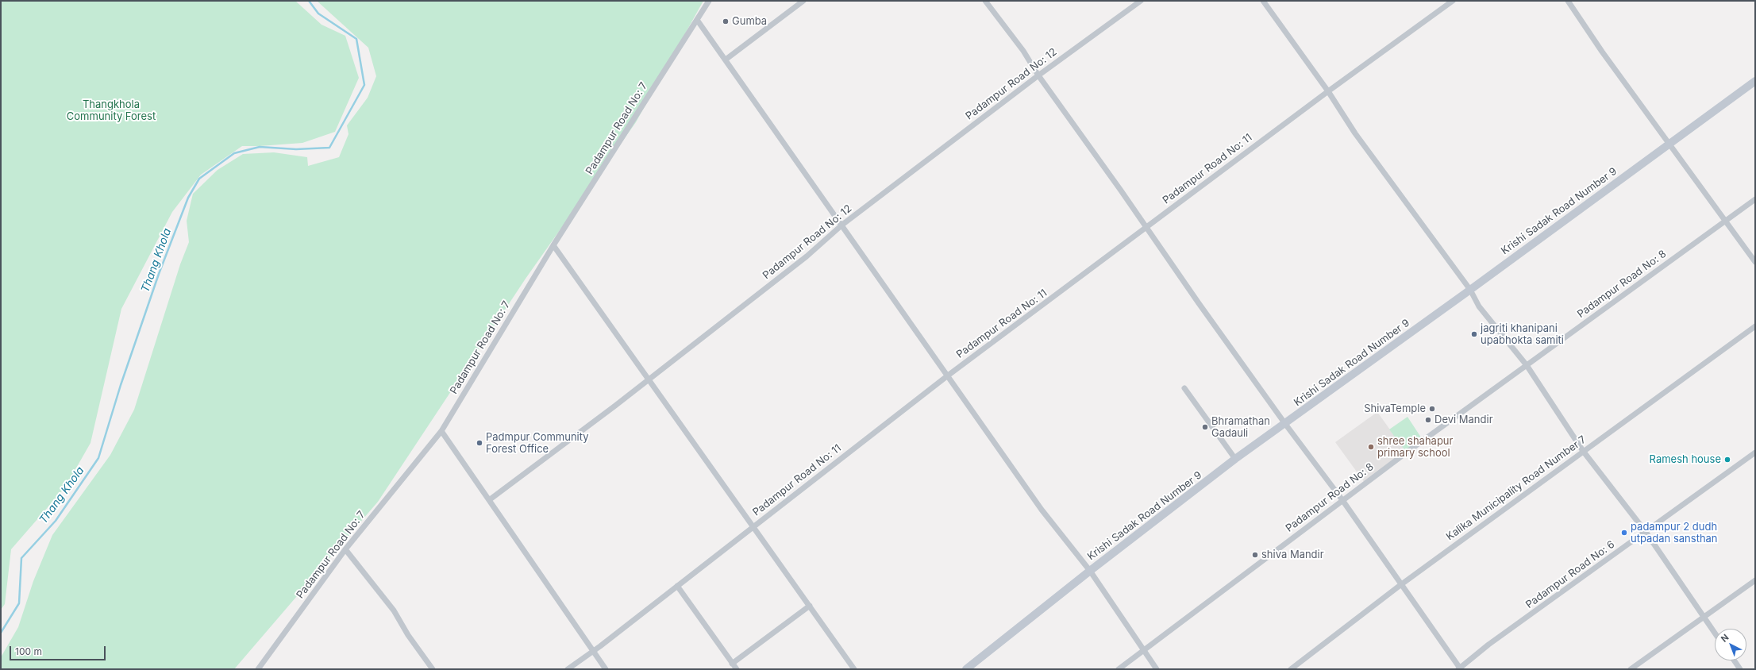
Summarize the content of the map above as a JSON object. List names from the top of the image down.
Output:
{
  "streets": {
    "street": [
      "Padampur Road No: 12",
      "Padampur Road No: 7",
      "Padampur Road No: 11",
      "Krishi Sadak Road Number 9",
      "Padampur Road No: 8",
      "Kalika Municipality Road Number 7",
      "Padampur Road No: 6"
    ]
  },
  "water": ["Thang Khola"],
  "parks": ["Thangkhola Community Forest"],
  "places": [
    "Gumba",
    "jagriti khanipani upabhokta samiti",
    "ShivaTemple",
    "Devi Mandir",
    "Bhramathan Gadauli",
    "Padmpur Community Forest Office",
    "shree shahapur primary school",
    "Ramesh house",
    "padampur 2 dudh utpadan sansthan",
    "shiva Mandir"
  ],
  "scale_bar": "100 m",
  "north": "top left"
}
